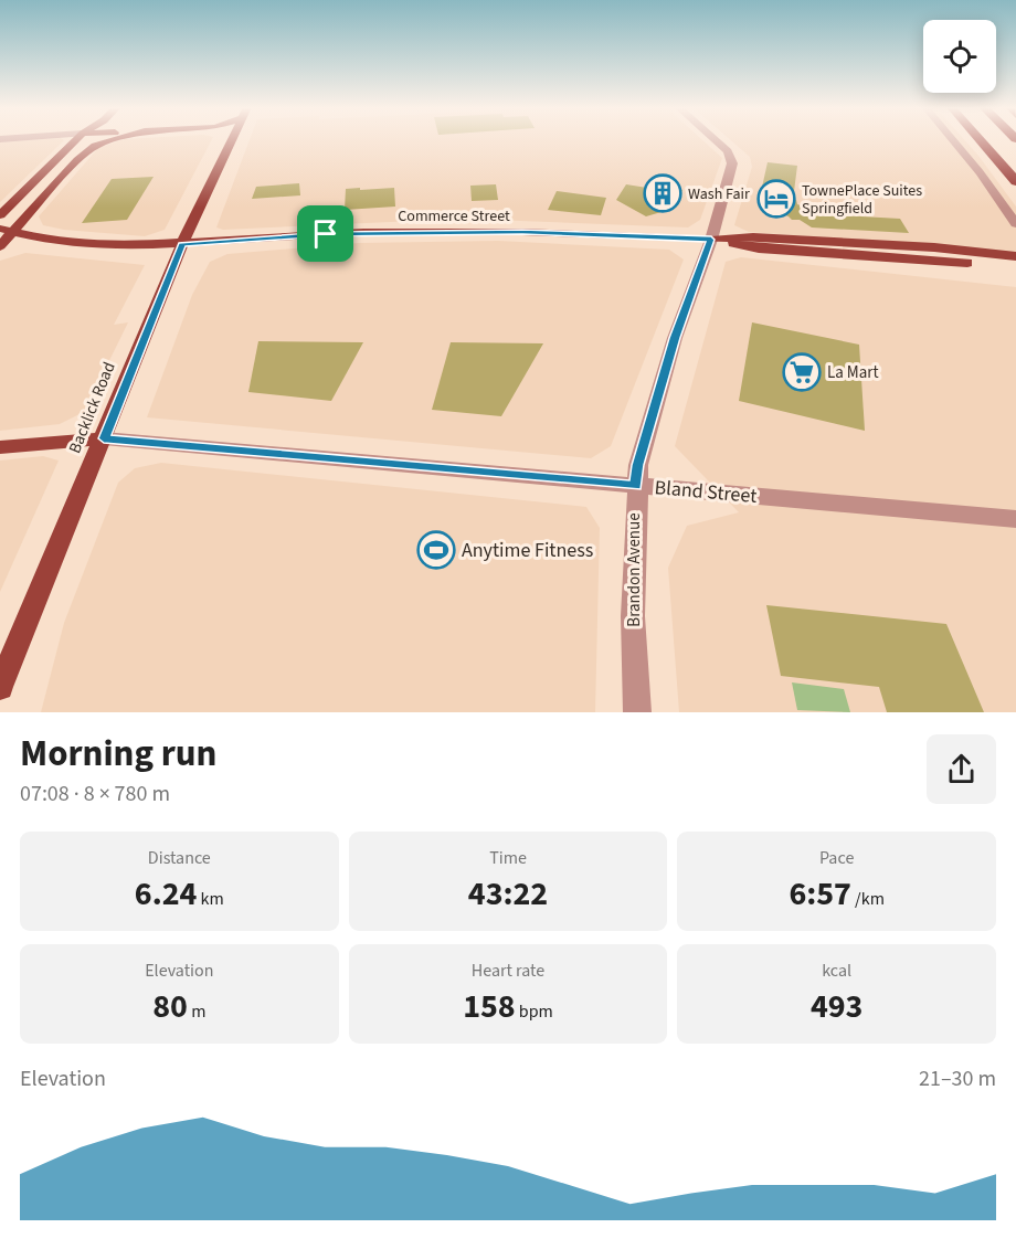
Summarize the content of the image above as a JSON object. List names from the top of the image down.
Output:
{
  "streets": {
    "main road": ["Commerce Street", "Backlick Road", "Bland Street"],
    "street": ["Brandon Avenue"]
  },
  "crossings": [
    ["Commerce Street", "Backlick Road"],
    ["Commerce Street", "Brandon Avenue"],
    ["Backlick Road", "Bland Street"],
    ["Bland Street", "Brandon Avenue"]
  ],
  "places": {
    "building": ["Wash Fair"],
    "hotel": ["TownePlace Suites Springfield"],
    "supermarket": ["La Mart"],
    "sports": ["Anytime Fitness"]
  },
  "page": {
    "heading": ["Morning run", "07:08 · 8 × 780 m"],
    "stats": [
      ["Distance", "6.24 km"],
      ["Time", "43:22"],
      ["Pace", "6:57 /km"],
      ["Elevation", "80 m"],
      ["Heart rate", "158 bpm"],
      ["kcal", "493"]
    ],
    "chart": ["Elevation", "21–30 m"]
  }
}
